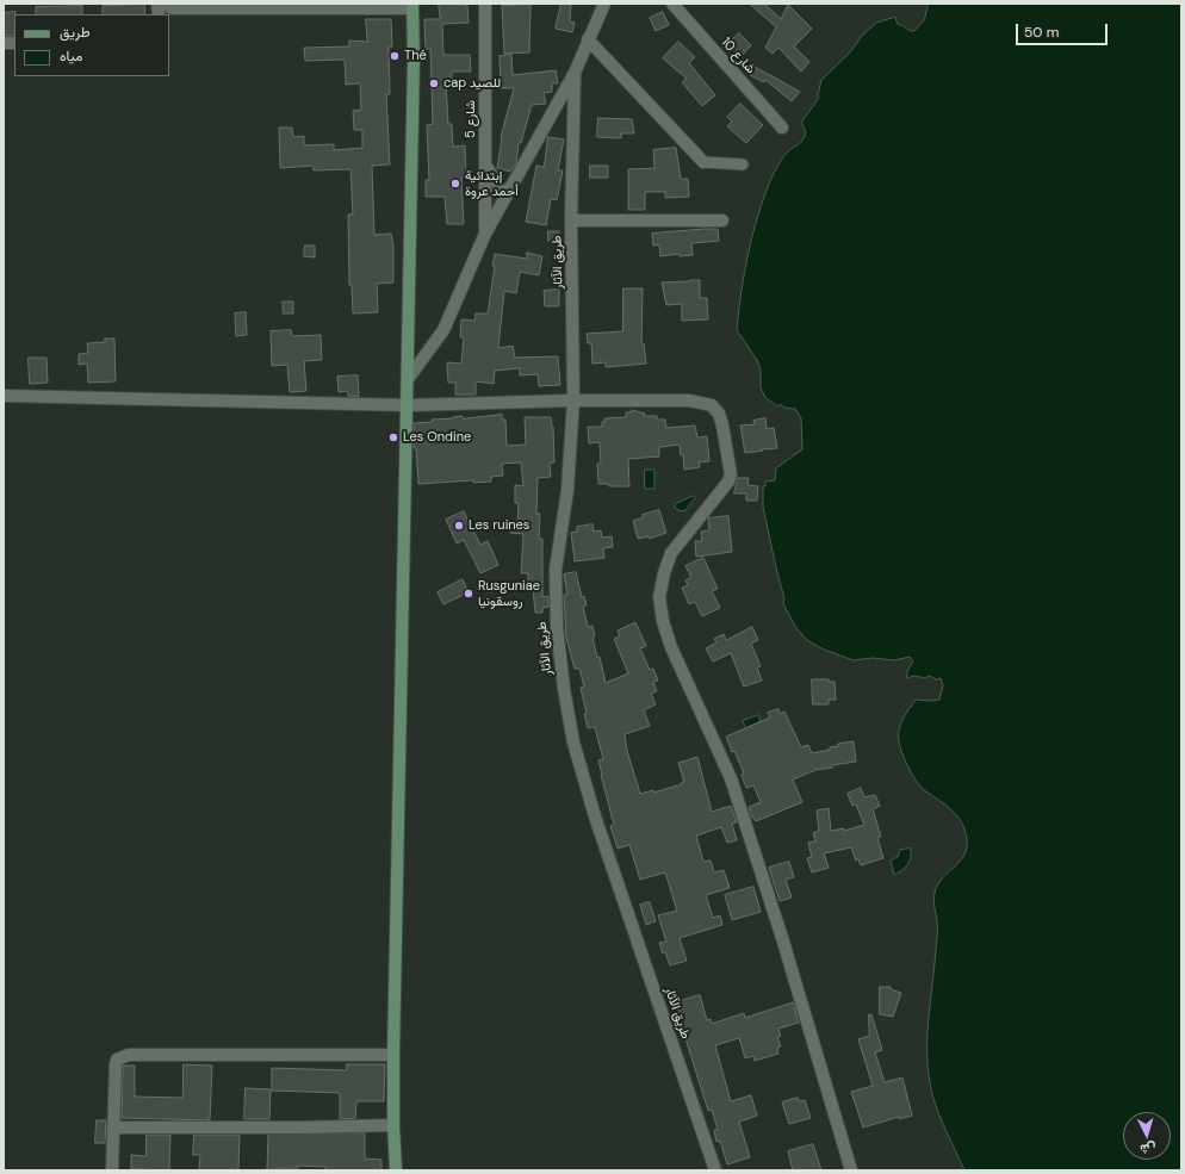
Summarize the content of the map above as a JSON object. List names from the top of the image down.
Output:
{
  "streets": {
    "street": ["شارع 10", "شارع 5", "طريق الآثار"]
  },
  "places": [
    "Thé",
    "cap للصيد",
    "إبتدائية أحمد عروة",
    "Les Ondine",
    "Les ruines",
    "Rusguniae روسقونيا"
  ],
  "legend": ["طريق", "مياه"],
  "scale_bar": "50 m",
  "north": "bottom"
}
